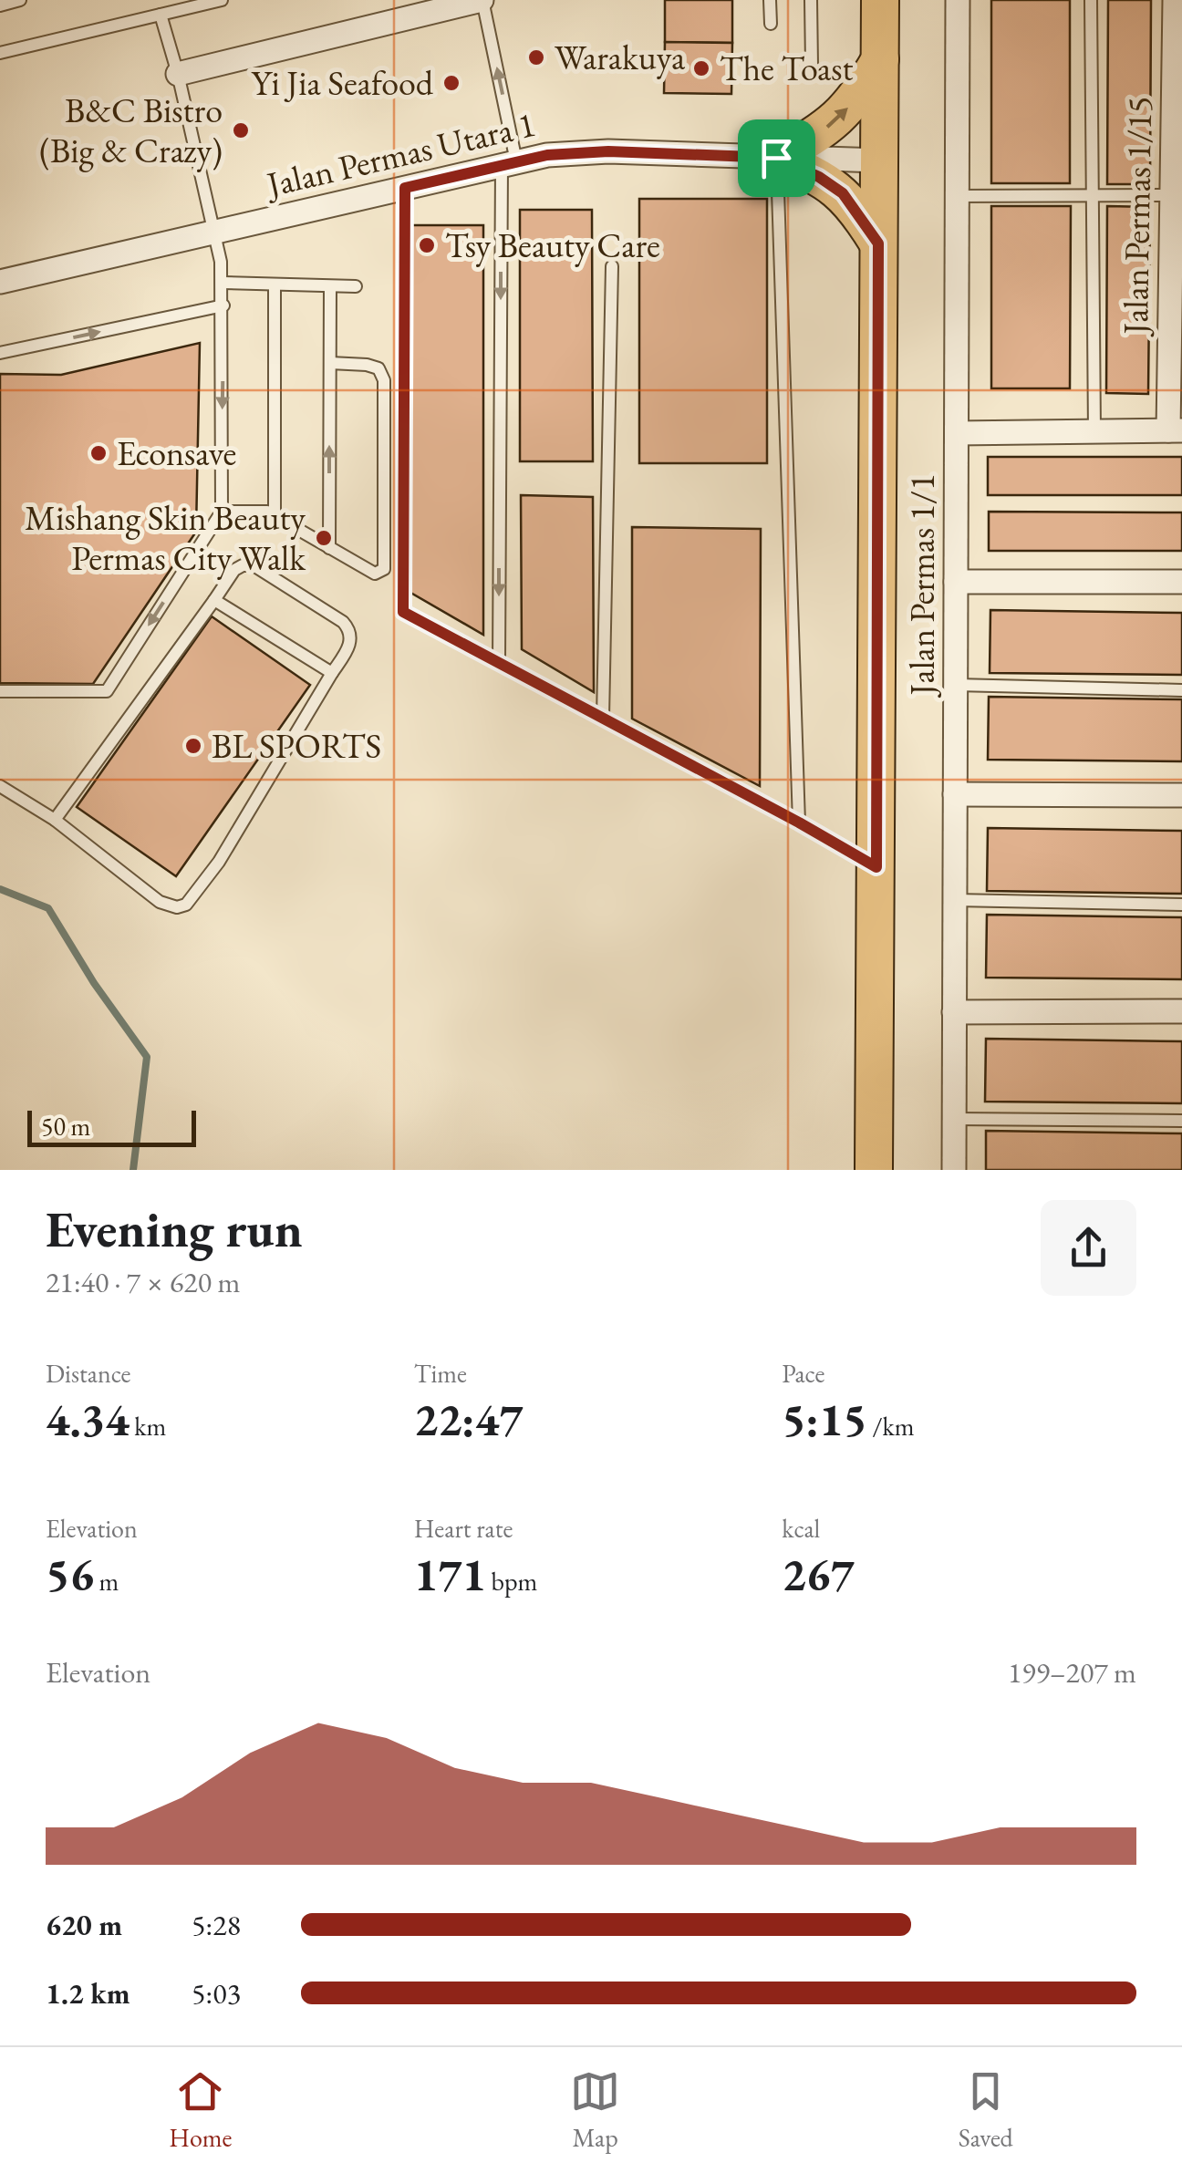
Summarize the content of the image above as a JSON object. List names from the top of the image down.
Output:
{
  "streets": {
    "street": ["Jalan Permas Utara 1", "Jalan Permas 1/15", "Jalan Permas 1/1"]
  },
  "places": [
    "Warakuya",
    "The Toast",
    "Yi Jia Seafood",
    "B&C Bistro (Big & Crazy)",
    "Tsy Beauty Care",
    "Econsave",
    "Mishang Skin Beauty Permas City Walk",
    "BL SPORTS"
  ],
  "scale_bar": "50 m",
  "page": {
    "scale": "50 m",
    "heading": ["Evening run", "21:40 · 7 × 620 m"],
    "stats": [
      ["Distance", "4.34 km"],
      ["Time", "22:47"],
      ["Pace", "5:15 /km"],
      ["Elevation", "56 m"],
      ["Heart rate", "171 bpm"],
      ["kcal", "267"]
    ],
    "chart": ["Elevation", "199–207 m"],
    "list": [
      {
        "name": "620 m",
        "note": "5:28"
      },
      {
        "name": "1.2 km",
        "note": "5:03"
      }
    ],
    "tabs": ["Home", "Map", "Saved"]
  }
}
